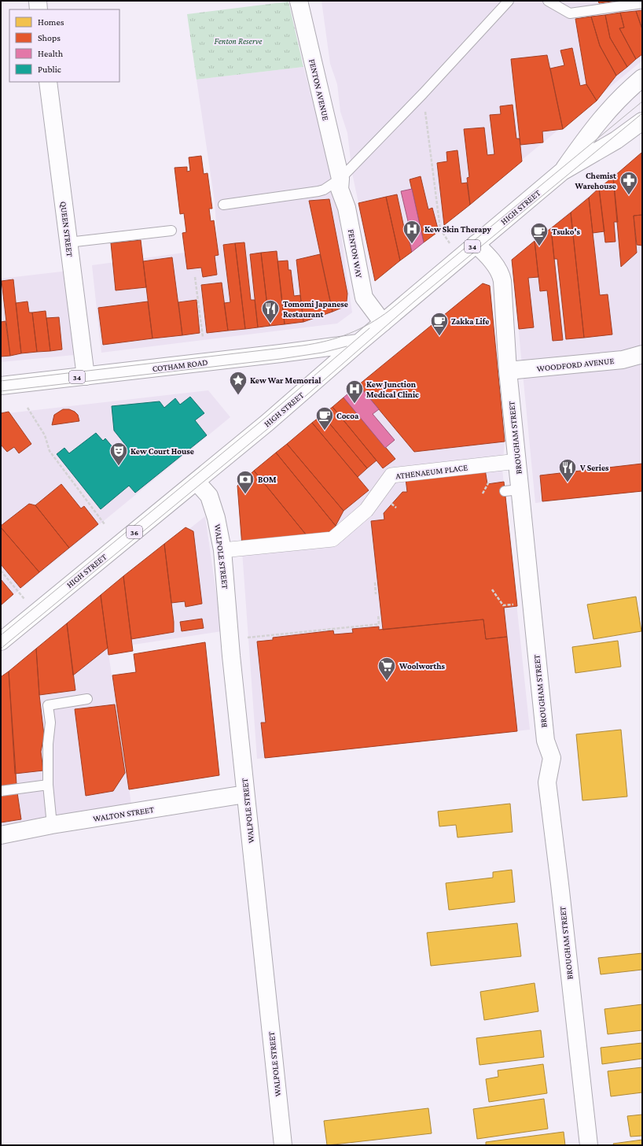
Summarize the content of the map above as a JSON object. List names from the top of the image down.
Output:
{
  "streets": {
    "street": [
      "FENTON AVENUE",
      "HIGH STREET",
      "QUEEN STREET",
      "34",
      "FENTON WAY",
      "WOODFORD AVENUE",
      "COTHAM ROAD",
      "BROUGHAM STREET",
      "ATHENAEUM PLACE",
      "36",
      "WALPOLE STREET",
      "WALTON STREET"
    ]
  },
  "crossings": [
    ["FENTON AVENUE", "FENTON WAY"],
    ["HIGH STREET", "FENTON WAY"],
    ["HIGH STREET", "COTHAM ROAD"],
    ["HIGH STREET", "BROUGHAM STREET"],
    ["HIGH STREET", "WALPOLE STREET"],
    ["QUEEN STREET", "COTHAM ROAD"],
    ["WOODFORD AVENUE", "BROUGHAM STREET"],
    ["BROUGHAM STREET", "ATHENAEUM PLACE"],
    ["ATHENAEUM PLACE", "WALPOLE STREET"],
    ["WALPOLE STREET", "WALTON STREET"]
  ],
  "parks": ["Fenton Reserve"],
  "places": {
    "pharmacy": ["Chemist Warehouse"],
    "hospital": ["Kew Skin Therapy", "Kew Junction Medical Clinic"],
    "cafe": ["Tsuko's", "Zakka Life", "Cocoa"],
    "restaurant": ["Tomomi Japanese Restaurant", "V Series"],
    "place": ["Kew War Memorial"],
    "theatre": ["Kew Court House"],
    "bank": ["BOM"],
    "supermarket": ["Woolworths"]
  },
  "legend": [
    "Homes",
    "Shops",
    "Health",
    "Public"
  ]
}
